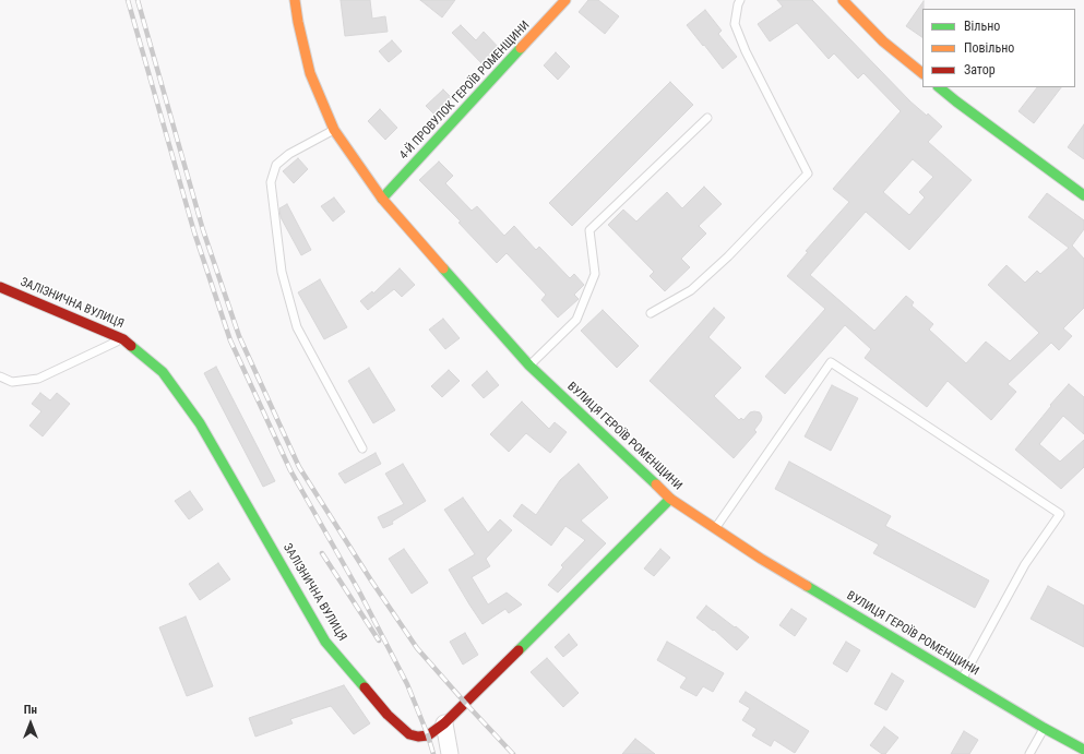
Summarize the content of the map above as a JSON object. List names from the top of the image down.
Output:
{
  "streets": {
    "street": ["4-Й ПРОВУЛОК ГЕРОЇВ РОМЕНЩИНИ", "ЗАЛІЗНИЧНА ВУЛИЦЯ", "ВУЛИЦЯ ГЕРОЇВ РОМЕНЩИНИ"]
  },
  "crossings": [
    ["4-Й ПРОВУЛОК ГЕРОЇВ РОМЕНЩИНИ", "ВУЛИЦЯ ГЕРОЇВ РОМЕНЩИНИ"],
    ["ЗАЛІЗНИЧНА ВУЛИЦЯ", "ВУЛИЦЯ ГЕРОЇВ РОМЕНЩИНИ"]
  ],
  "legend": ["Вільно", "Повільно", "Затор"],
  "north": "top"
}
